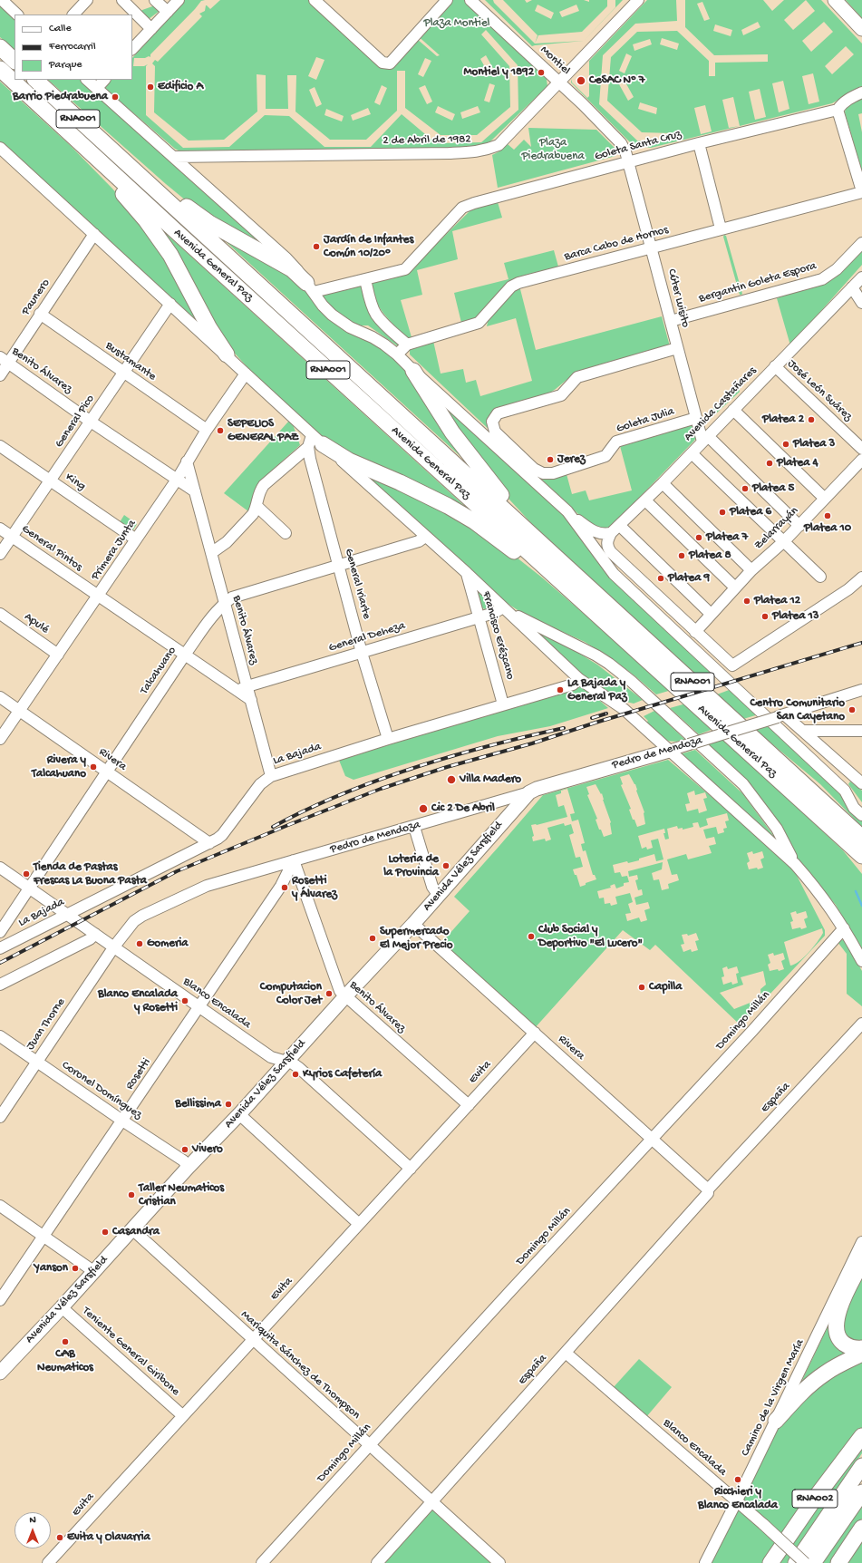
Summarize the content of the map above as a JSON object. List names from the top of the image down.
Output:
{
  "streets": {
    "highway": ["RNA001", "Avenida General Paz", "RNA002"],
    "main road": ["Pedro de Mendoza", "Avenida Vélez Sarsfield"],
    "street": [
      "Montiel",
      "2 de Abril de 1982",
      "Goleta Santa Cruz",
      "Barca Cabo de Hornos",
      "Bergantin Goleta Espora",
      "Paunero",
      "Cúter Luisito",
      "Bustamante",
      "Benito Álvarez",
      "José León Suárez",
      "Avenida Castañares",
      "Goleta Julia",
      "General Pico",
      "King",
      "Zelarrayán",
      "General Pintos",
      "Primera Junta",
      "General Iriarte",
      "Apulé",
      "Francisco Erézcano",
      "General Deheza",
      "Talcahuano",
      "La Bajada",
      "Rivera",
      "Blanco Encalada",
      "Domingo Millán",
      "Juan Thorne",
      "Evita",
      "Rosetti",
      "Coronel Domínguez",
      "España",
      "Teniente General Giribone",
      "Mariquita Sánchez de Thompson",
      "Camino de la Virgen María"
    ]
  },
  "crossings": [
    ["Montiel", "2 de Abril de 1982"],
    ["Montiel", "Goleta Santa Cruz"],
    ["Montiel", "Cúter Luisito"],
    ["Goleta Santa Cruz", "Cúter Luisito"],
    ["Barca Cabo de Hornos", "Cúter Luisito"],
    ["Bergantin Goleta Espora", "Cúter Luisito"],
    ["Paunero", "Bustamante"],
    ["Paunero", "Benito Álvarez"],
    ["Cúter Luisito", "Avenida Castañares"],
    ["Cúter Luisito", "Goleta Julia"],
    ["Bustamante", "General Pico"],
    ["Bustamante", "Primera Junta"],
    ["Benito Álvarez", "General Pico"],
    ["Benito Álvarez", "General Pintos"],
    ["Benito Álvarez", "Primera Junta"],
    ["Benito Álvarez", "General Deheza"],
    ["Benito Álvarez", "Talcahuano"],
    ["Benito Álvarez", "Pedro de Mendoza"],
    ["Benito Álvarez", "La Bajada"],
    ["Benito Álvarez", "Avenida Vélez Sarsfield"],
    ["Benito Álvarez", "Evita"],
    ["Benito Álvarez", "Rosetti"],
    ["José León Suárez", "Avenida Castañares"],
    ["General Pico", "King"],
    ["General Pico", "General Pintos"],
    ["King", "Primera Junta"],
    ["General Pintos", "Primera Junta"],
    ["General Pintos", "General Deheza"],
    ["General Pintos", "Talcahuano"],
    ["Primera Junta", "Apulé"],
    ["Primera Junta", "Rivera"],
    ["General Iriarte", "General Deheza"],
    ["General Iriarte", "Talcahuano"],
    ["General Iriarte", "La Bajada"],
    ["Francisco Erézcano", "General Deheza"],
    ["Francisco Erézcano", "La Bajada"],
    ["Talcahuano", "Rivera"],
    ["Talcahuano", "Blanco Encalada"],
    ["Pedro de Mendoza", "Avenida Vélez Sarsfield"],
    ["Pedro de Mendoza", "Blanco Encalada"],
    ["Pedro de Mendoza", "Juan Thorne"],
    ["Pedro de Mendoza", "Rosetti"],
    ["La Bajada", "Rivera"],
    ["La Bajada", "Blanco Encalada"],
    ["Rivera", "Avenida Vélez Sarsfield"],
    ["Rivera", "Domingo Millán"],
    ["Rivera", "Evita"],
    ["Rivera", "España"],
    ["Avenida Vélez Sarsfield", "Blanco Encalada"],
    ["Avenida Vélez Sarsfield", "Coronel Domínguez"],
    ["Avenida Vélez Sarsfield", "Teniente General Giribone"],
    ["Avenida Vélez Sarsfield", "Mariquita Sánchez de Thompson"],
    ["Blanco Encalada", "Juan Thorne"],
    ["Blanco Encalada", "Evita"],
    ["Blanco Encalada", "Rosetti"],
    ["Blanco Encalada", "España"],
    ["Blanco Encalada", "Camino de la Virgen María"],
    ["Domingo Millán", "Mariquita Sánchez de Thompson"],
    ["Juan Thorne", "Coronel Domínguez"],
    ["Evita", "Teniente General Giribone"],
    ["Evita", "Mariquita Sánchez de Thompson"],
    ["Rosetti", "Coronel Domínguez"],
    ["España", "Mariquita Sánchez de Thompson"]
  ],
  "parks": ["Plaza Montiel", "Plaza Piedrabuena"],
  "places": [
    "Montiel y 1892",
    "CeSAC Nº 7",
    "Edificio A",
    "Barrio Piedrabuena",
    "Jardín de Infantes Común 10/20°",
    "Platea 2",
    "SEPELIOS GENERAL PAZ",
    "Platea 3",
    "Jerez",
    "Platea 4",
    "Platea 5",
    "Platea 6",
    "Platea 10",
    "Platea 7",
    "Platea 8",
    "Platea 9",
    "Platea 12",
    "Platea 13",
    "La Bajada y General Paz",
    "Centro Comunitario San Cayetano",
    "Rivera y Talcahuano",
    "Villa Madero",
    "Cic 2 De Abril",
    "Loteria de la Provincia",
    "Tienda de Pastas Frescas La Buona Pasta",
    "Rosetti y Álvarez",
    "Club Social y Deportivo \"El Lucero\"",
    "Supermercado El Mejor Precio",
    "Gomeria",
    "Capilla",
    "Computacion Color Jet",
    "Blanco Encalada y Rosetti",
    "Kyrios Cafetería",
    "Bellissima",
    "Vivero",
    "Taller Neumaticos Cristian",
    "Casandra",
    "Yanson",
    "CAB Neumaticos",
    "Ricchieri y Blanco Encalada",
    "Evita y Olavarria"
  ],
  "legend": ["Calle", "Ferrocarril", "Parque"],
  "north": "top"
}
